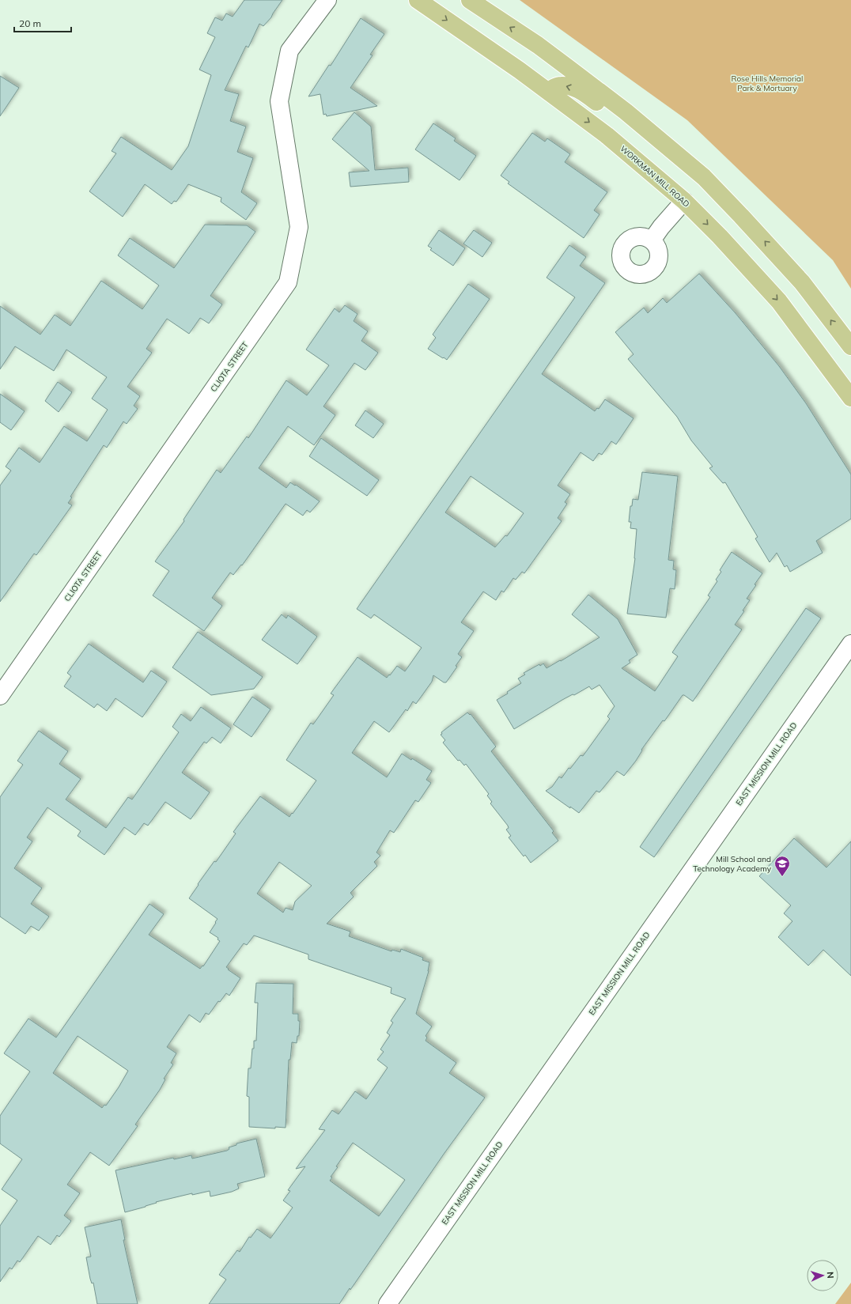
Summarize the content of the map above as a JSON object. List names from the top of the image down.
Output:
{
  "streets": {
    "main road": ["WORKMAN MILL ROAD"],
    "street": ["CLIOTA STREET", "EAST MISSION MILL ROAD"]
  },
  "parks": ["Rose Hills Memorial Park & Mortuary"],
  "places": {
    "school or university": ["Mill School and Technology Academy"]
  },
  "scale_bar": "20 m",
  "north": "right"
}
